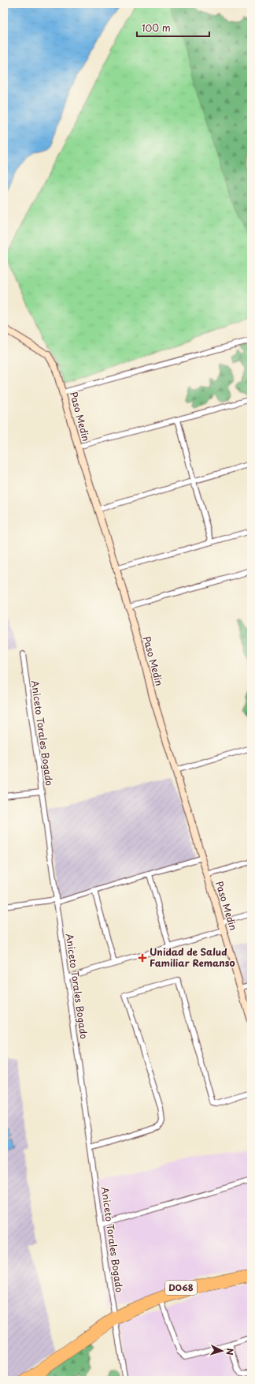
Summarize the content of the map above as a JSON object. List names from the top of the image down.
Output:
{
  "streets": {
    "main road": ["D068"],
    "street": ["Paso Medin", "Aniceto Torales Bogado"]
  },
  "crossings": [
    ["Aniceto Torales Bogado", "D068"]
  ],
  "places": {
    "health": ["Unidad de Salud Familiar Remanso"]
  },
  "scale_bar": "100 m",
  "north": "right"
}
